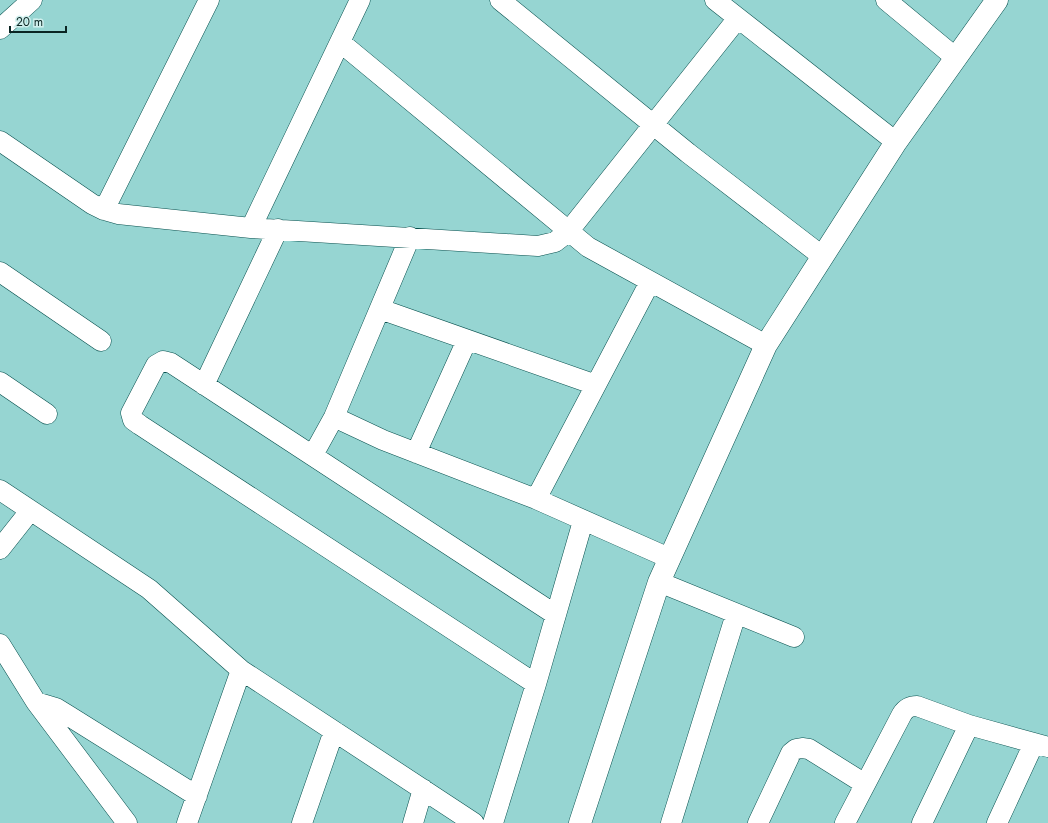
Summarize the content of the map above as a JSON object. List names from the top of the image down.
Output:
{
  "scale_bar": "20 m"
}
